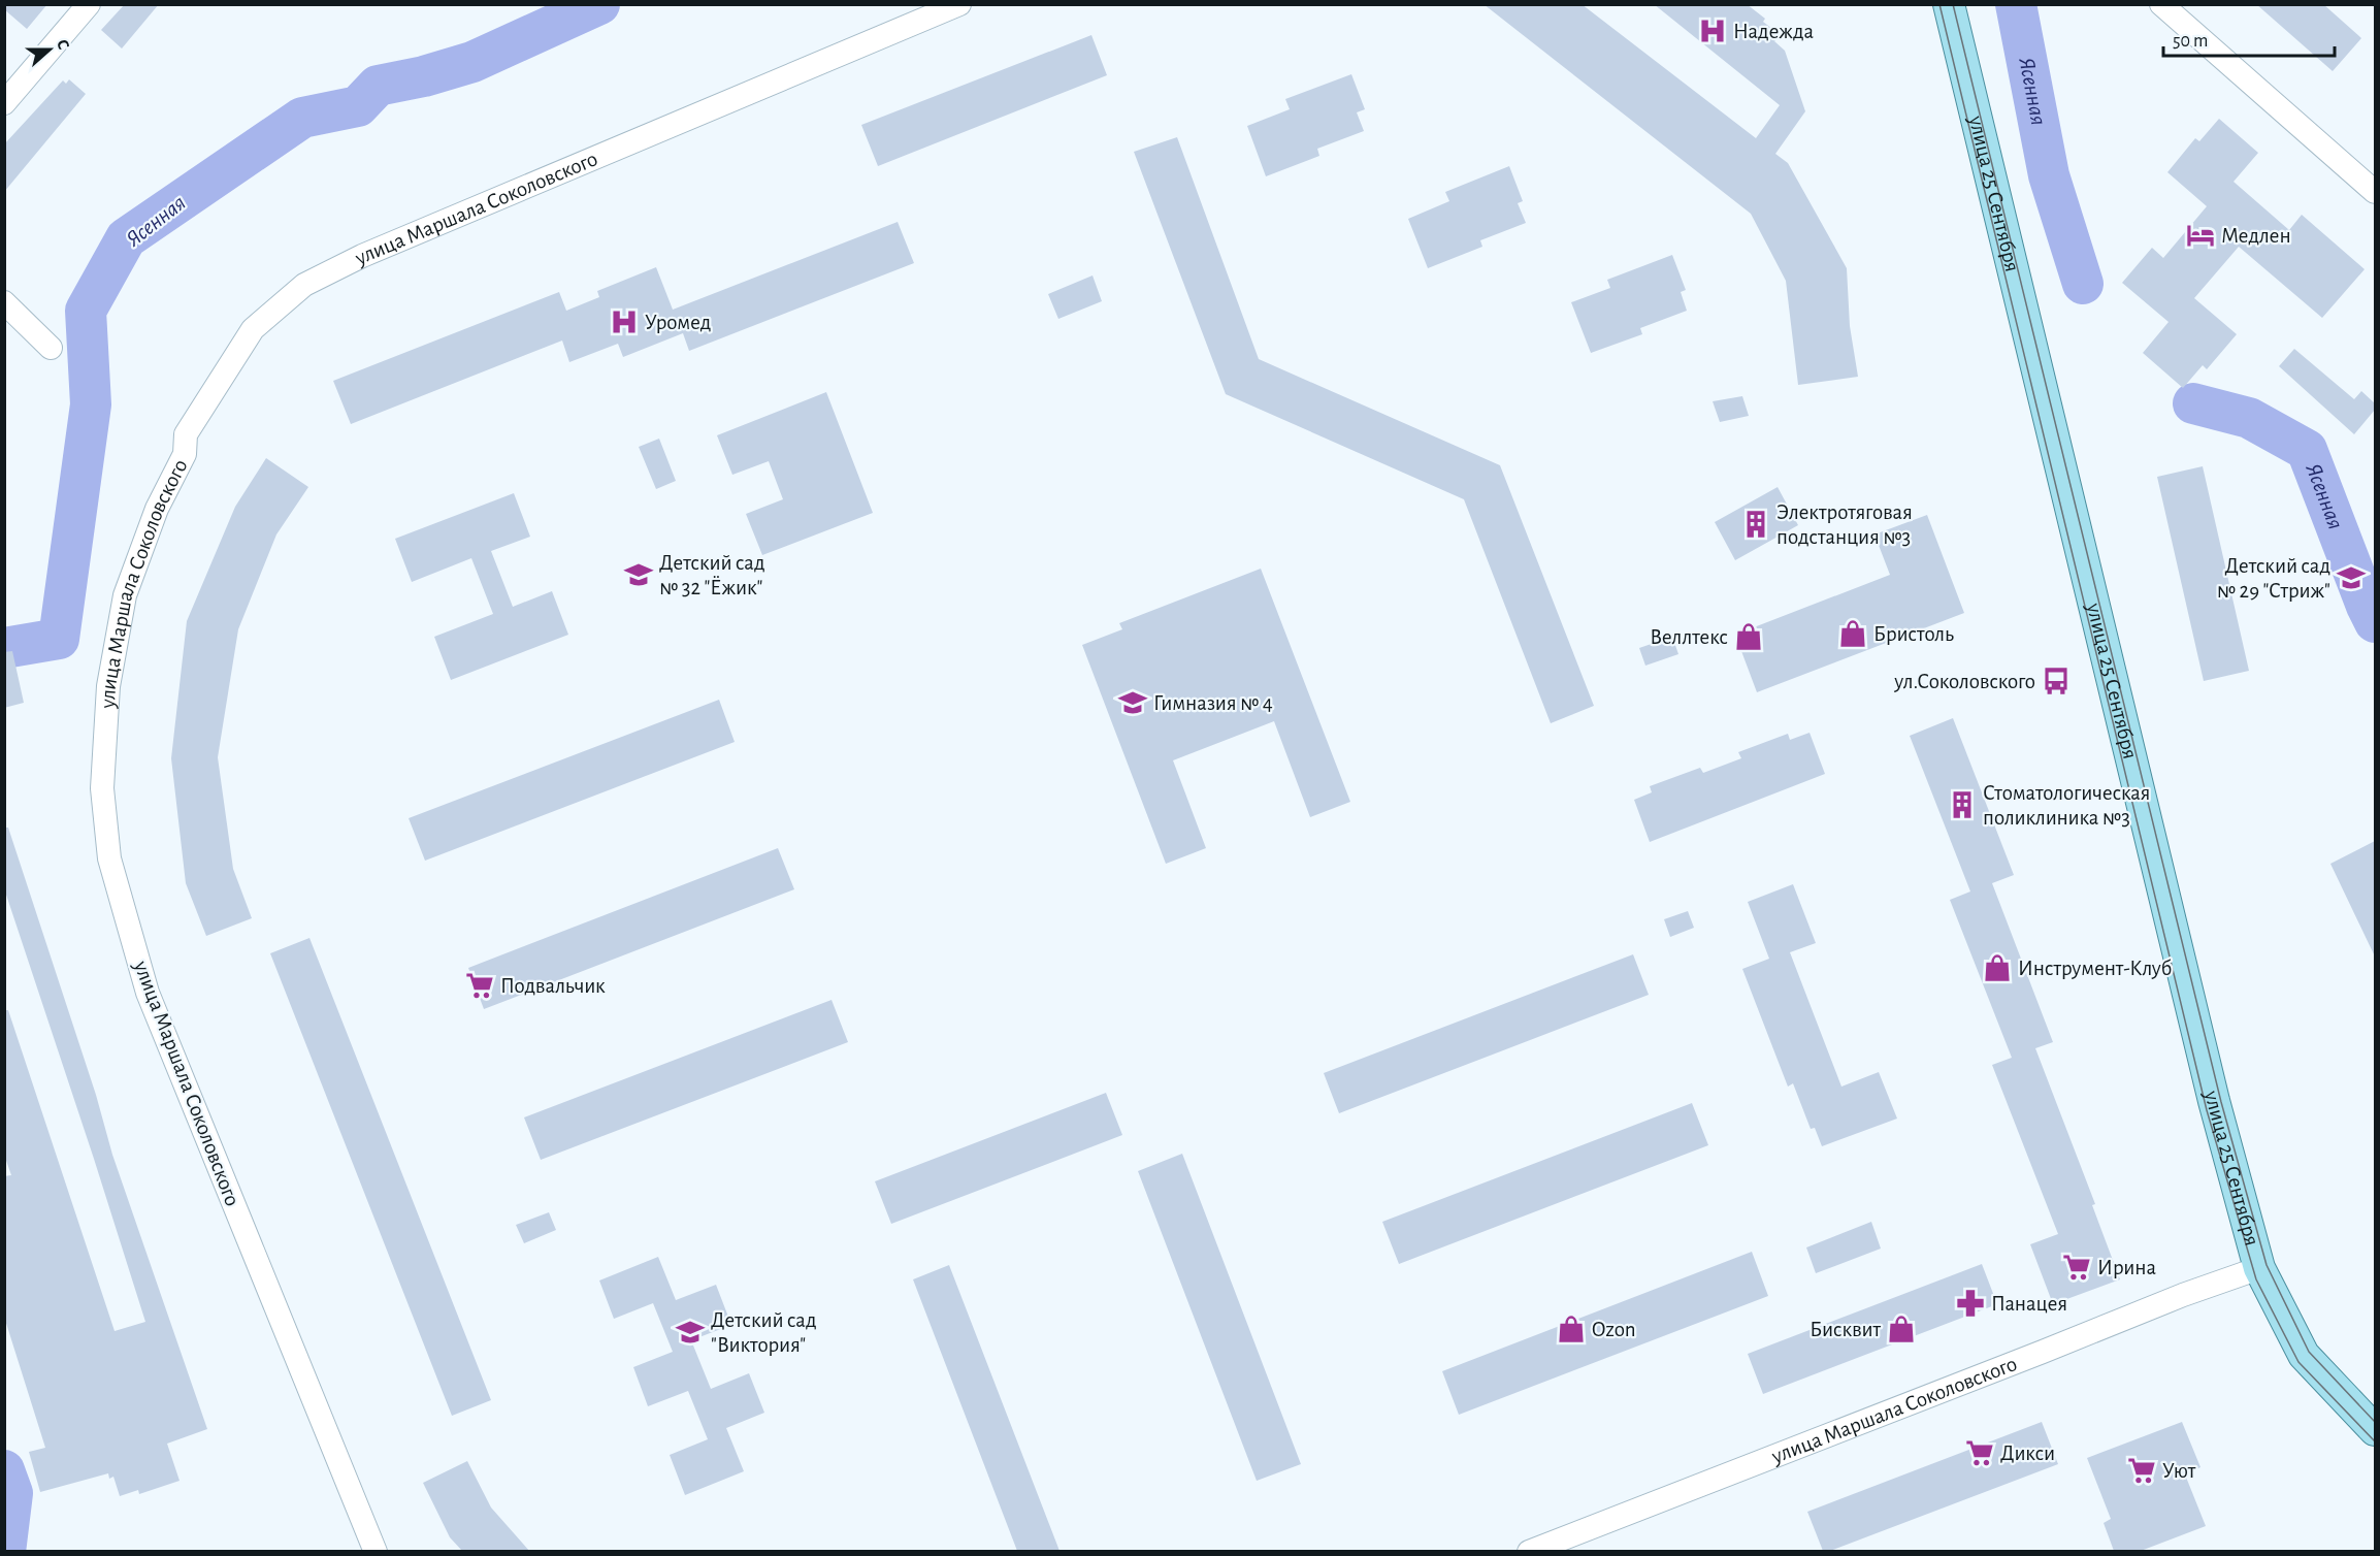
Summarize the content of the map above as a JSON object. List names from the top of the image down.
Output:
{
  "streets": {
    "main road": ["улица 25 Сентября"],
    "street": ["улица Маршала Соколовского"]
  },
  "crossings": [
    ["улица 25 Сентября", "улица Маршала Соколовского"]
  ],
  "water": ["Ясенная"],
  "places": {
    "hospital": ["Надежда", "Уромед"],
    "hotel": ["Медлен"],
    "building": ["Электротяговая подстанция №3", "Стоматологическая поликлиника №3"],
    "school or university": [
      "Детский сад № 32 \"Ёжик\"",
      "Детский сад № 29 \"Стриж\"",
      "Гимназия № 4",
      "Детский сад \"Виктория\""
    ],
    "shop": [
      "Бристоль",
      "Веллтекс",
      "Инструмент-Клуб",
      "Ozon",
      "Бисквит"
    ],
    "bus stop": ["ул.Соколовского"],
    "supermarket": [
      "Подвальчик",
      "Ирина",
      "Дикси",
      "Уют"
    ],
    "pharmacy": ["Панацея"]
  },
  "scale_bar": "50 m",
  "north": "right"
}
